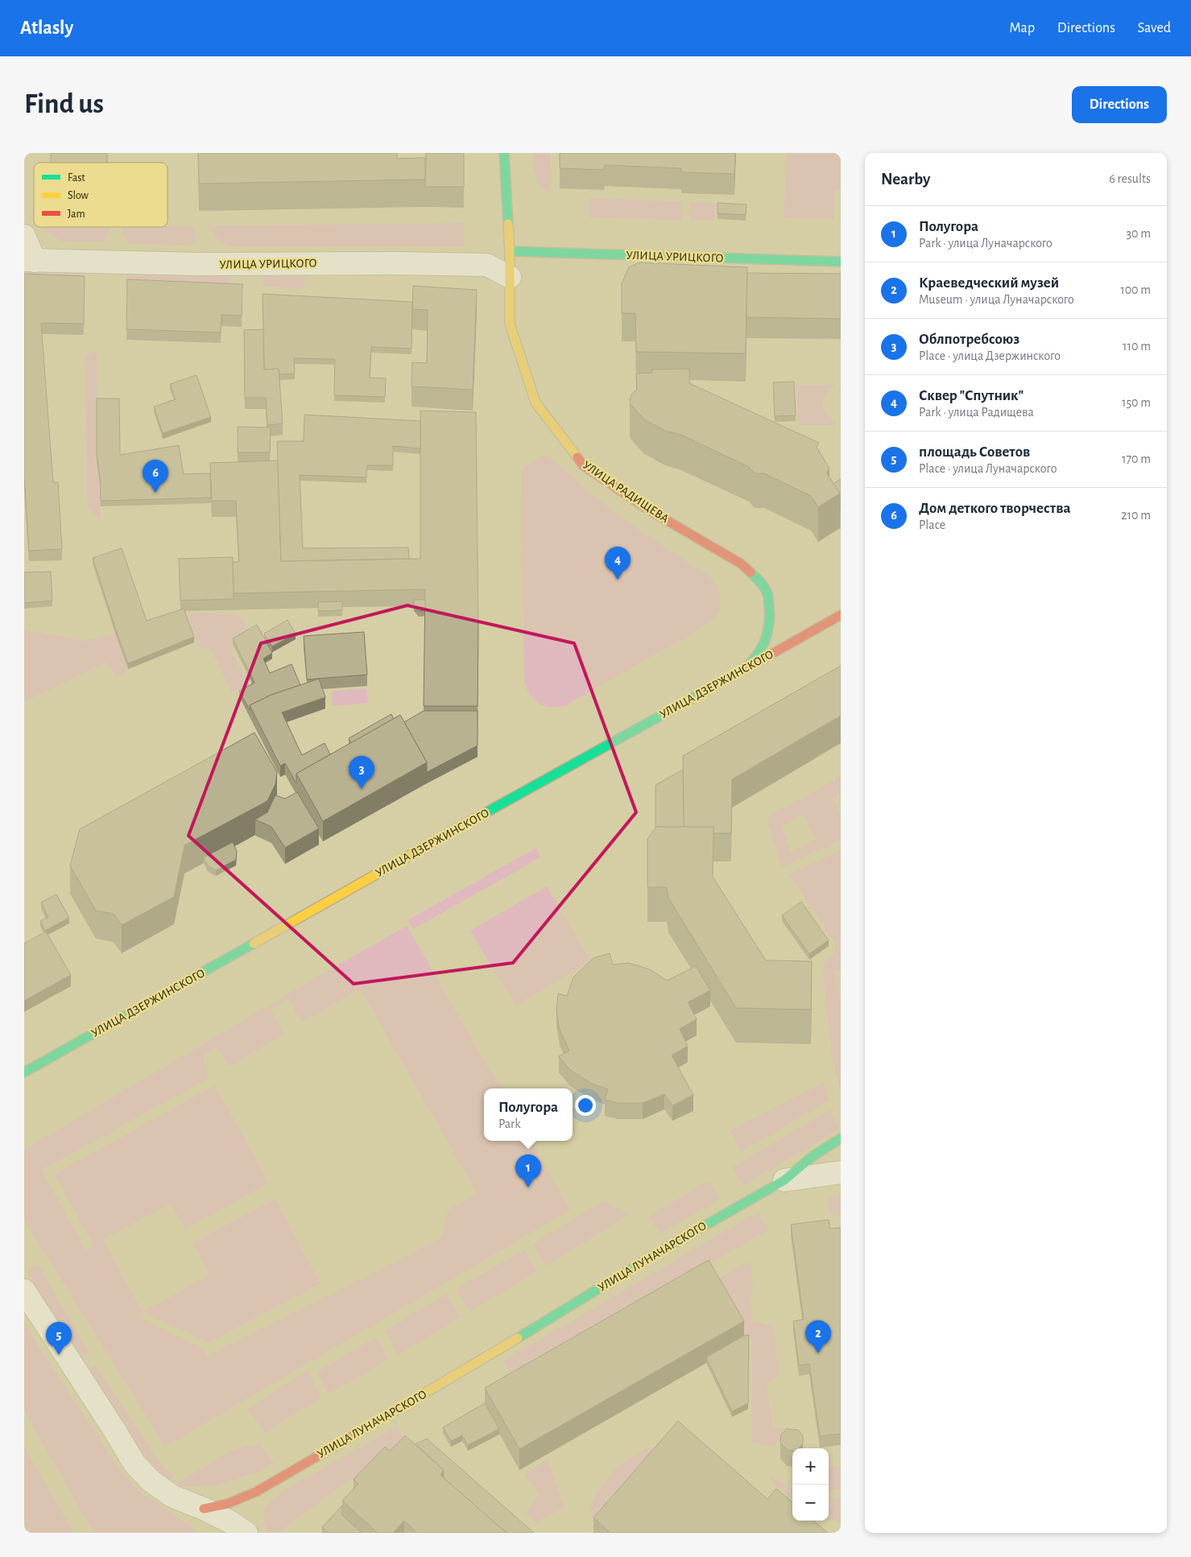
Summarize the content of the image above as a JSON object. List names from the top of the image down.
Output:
{
  "streets": {
    "main road": [
      "УЛИЦА УРИЦКОГО",
      "УЛИЦА РАДИЩЕВА",
      "УЛИЦА ДЗЕРЖИНСКОГО",
      "УЛИЦА ЛУНАЧАРСКОГО"
    ]
  },
  "crossings": [
    ["УЛИЦА УРИЦКОГО", "УЛИЦА РАДИЩЕВА"],
    ["УЛИЦА РАДИЩЕВА", "УЛИЦА ДЗЕРЖИНСКОГО"]
  ],
  "legend": ["Fast", "Slow", "Jam"],
  "page": {
    "header": "Atlasly",
    "nav": ["Map", "Directions", "Saved"],
    "buttons": "Directions",
    "title": "Find us",
    "heading": ["Nearby", "6 results"],
    "list": [
      {
        "mark": "1",
        "name": "Полугора",
        "note": "Park · улица Луначарского",
        "value": "30 m"
      },
      {
        "mark": "2",
        "name": "Краеведческий музей",
        "note": "Museum · улица Луначарского",
        "value": "100 m"
      },
      {
        "mark": "3",
        "name": "Облпотребсоюз",
        "note": "Place · улица Дзержинского",
        "value": "110 m"
      },
      {
        "mark": "4",
        "name": "Сквер \"Спутник\"",
        "note": "Park · улица Радищева",
        "value": "150 m"
      },
      {
        "mark": "5",
        "name": "площадь Советов",
        "note": "Place · улица Луначарского",
        "value": "170 m"
      },
      {
        "mark": "6",
        "name": "Дом деткого творчества",
        "note": "Place",
        "value": "210 m"
      }
    ],
    "pins": [
      "6",
      "4",
      "3",
      "1",
      "2",
      "5"
    ],
    "popup": ["Полугора", "Park"],
    "map_buttons": ["+", "−"]
  }
}
